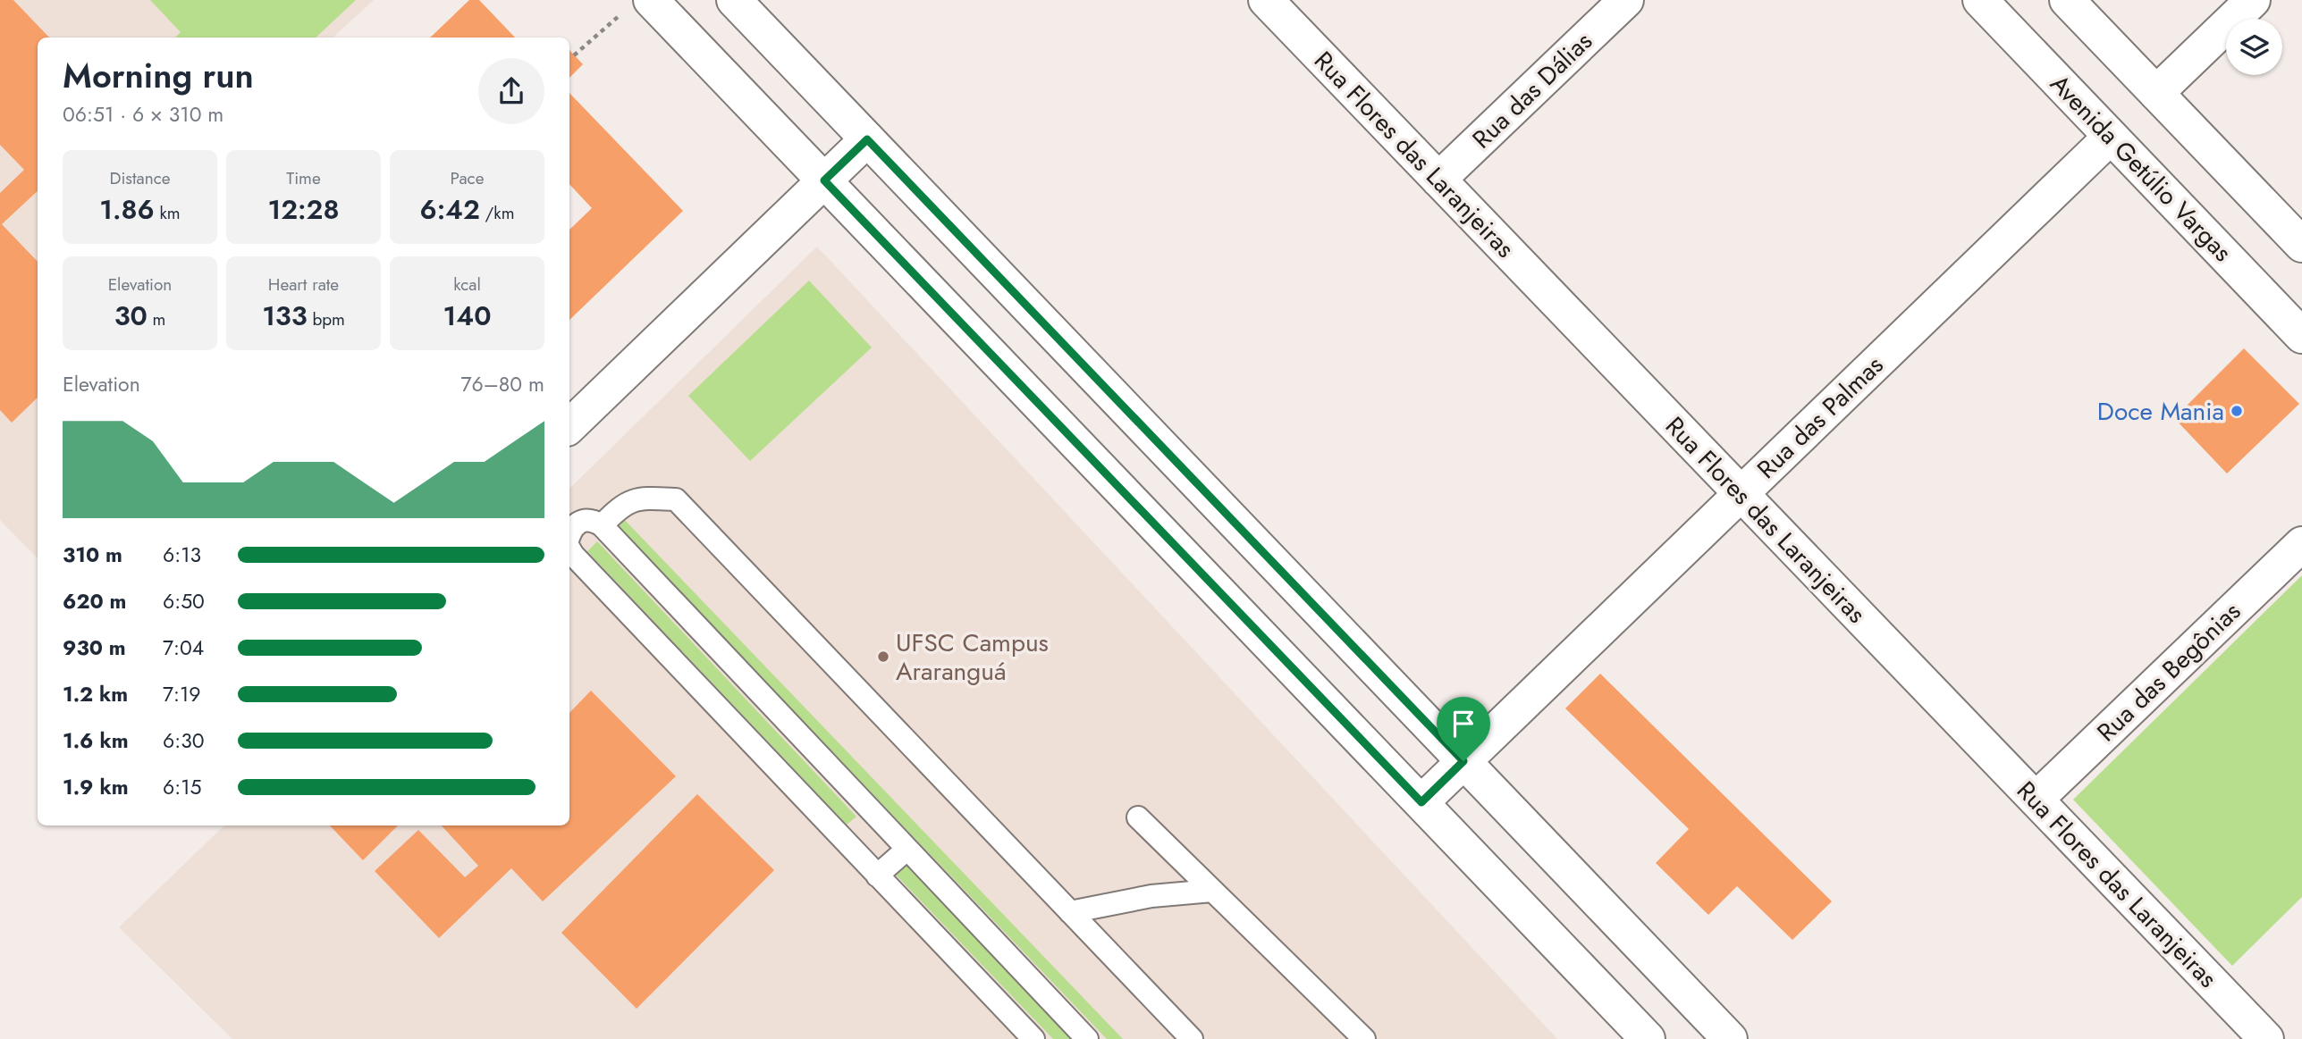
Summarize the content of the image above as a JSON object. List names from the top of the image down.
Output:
{
  "streets": {
    "street": [
      "Rua das Dálias",
      "Rua Flores das Laranjeiras",
      "Avenida Getúlio Vargas",
      "Rua das Palmas",
      "Rua das Begônias"
    ]
  },
  "crossings": [
    ["Rua das Dálias", "Rua Flores das Laranjeiras"],
    ["Rua Flores das Laranjeiras", "Rua das Palmas"],
    ["Rua Flores das Laranjeiras", "Rua das Begônias"],
    ["Avenida Getúlio Vargas", "Rua das Palmas"]
  ],
  "places": ["Doce Mania", "UFSC Campus Araranguá"],
  "page": {
    "heading": ["Morning run", "06:51 · 6 × 310 m"],
    "stats": [
      ["Distance", "1.86 km"],
      ["Time", "12:28"],
      ["Pace", "6:42 /km"],
      ["Elevation", "30 m"],
      ["Heart rate", "133 bpm"],
      ["kcal", "140"]
    ],
    "chart": ["Elevation", "76–80 m"],
    "list": [
      {
        "name": "310 m",
        "note": "6:13"
      },
      {
        "name": "620 m",
        "note": "6:50"
      },
      {
        "name": "930 m",
        "note": "7:04"
      },
      {
        "name": "1.2 km",
        "note": "7:19"
      },
      {
        "name": "1.6 km",
        "note": "6:30"
      },
      {
        "name": "1.9 km",
        "note": "6:15"
      }
    ]
  }
}
